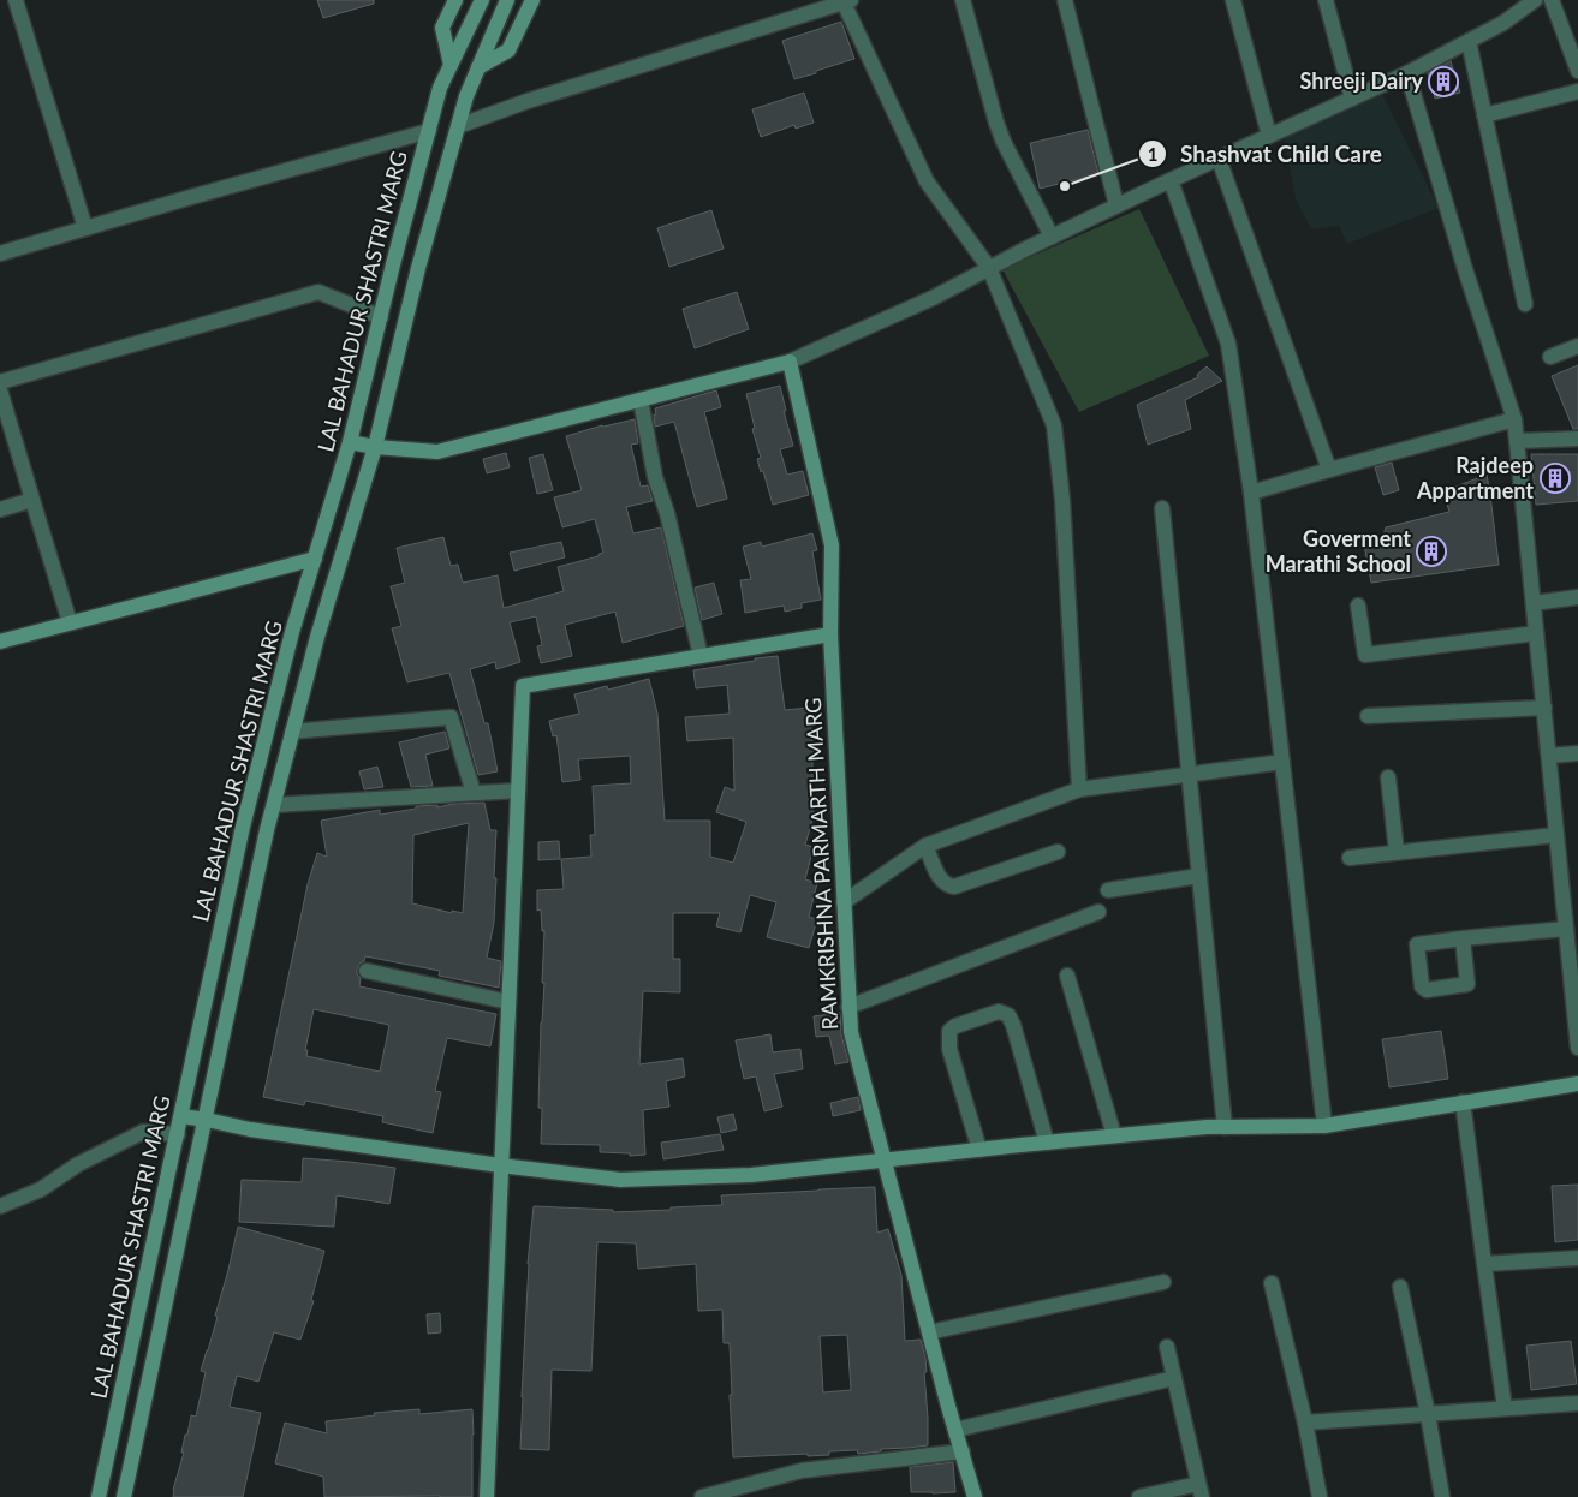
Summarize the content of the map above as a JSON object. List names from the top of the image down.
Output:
{
  "streets": {
    "main road": ["LAL BAHADUR SHASTRI MARG", "RAMKRISHNA PARMARTH MARG"]
  },
  "places": {
    "building": ["Shreeji Dairy", "Rajdeep Appartment", "Goverment Marathi School"],
    "other": ["Shashvat Child Care"]
  }
}
